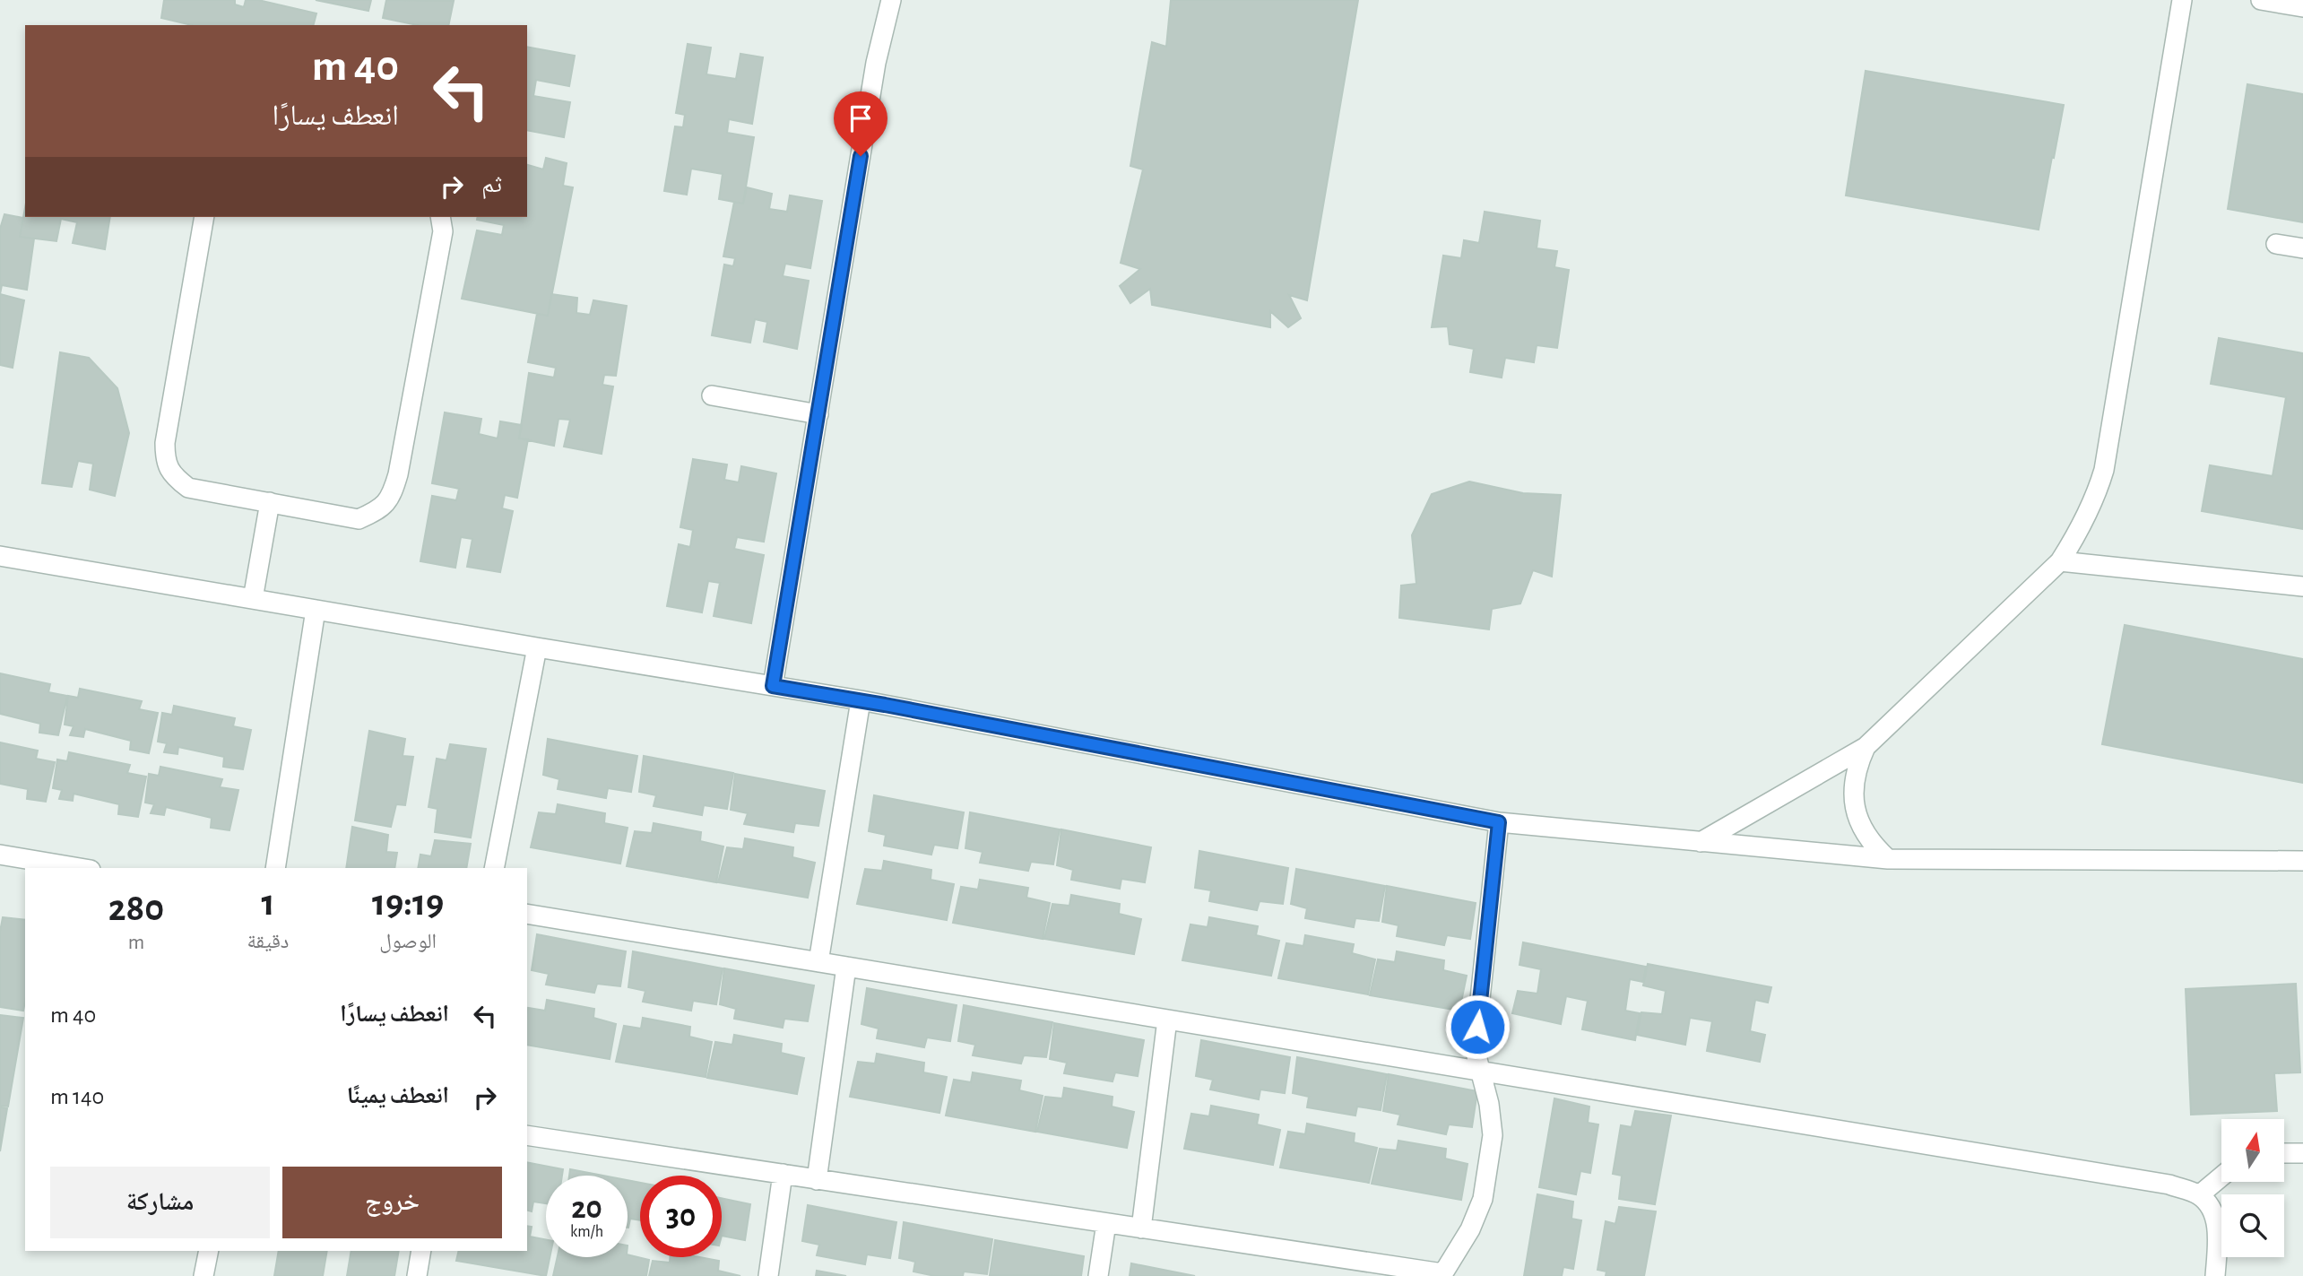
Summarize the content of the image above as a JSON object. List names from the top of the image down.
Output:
{
  "north": "top",
  "page": {
    "turn": ["40 m", "انعطف يسارًا"],
    "then": "ثم",
    "eta": [
      "19:19",
      "الوصول",
      "1",
      "دقيقة",
      "280",
      "m"
    ],
    "list": [
      {
        "name": "انعطف يسارًا",
        "value": "40 m"
      },
      {
        "name": "انعطف يمينًا",
        "value": "140 m"
      }
    ],
    "buttons": ["خروج", "مشاركة"],
    "speed": "20 km/h",
    "limit": "30"
  }
}
